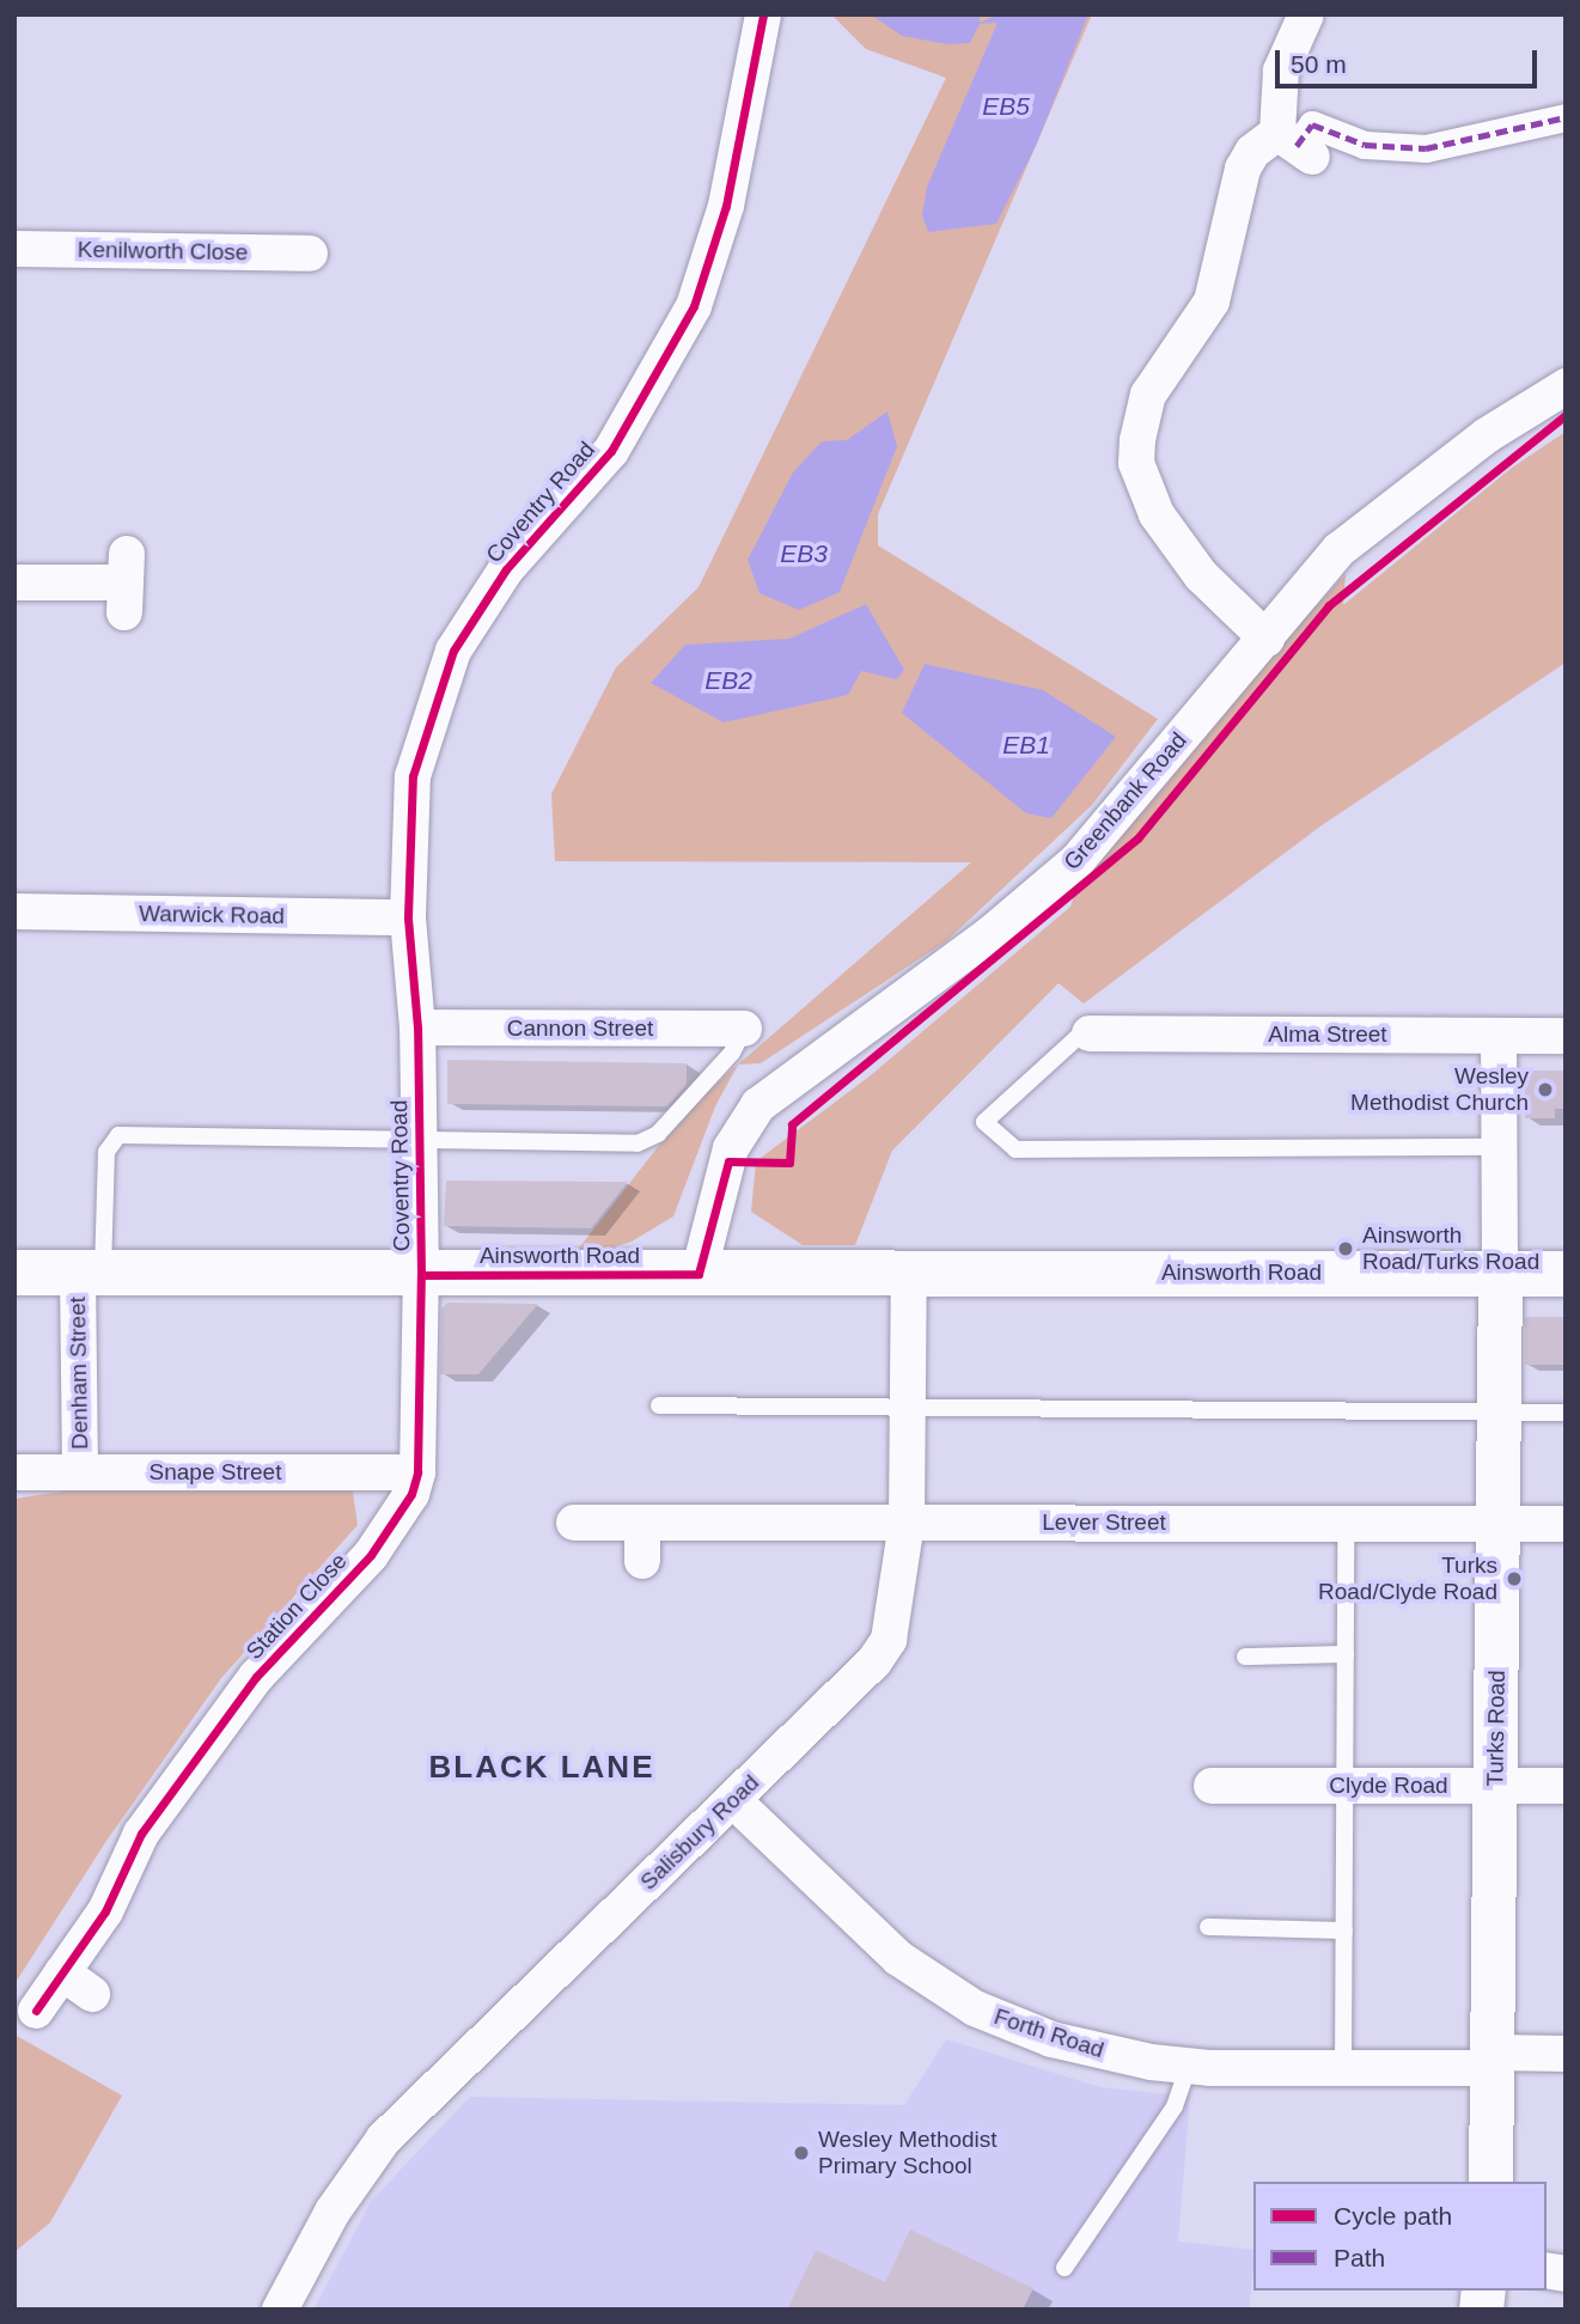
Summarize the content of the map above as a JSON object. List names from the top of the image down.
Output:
{
  "streets": {
    "main road": ["Ainsworth Road"],
    "street": [
      "Kenilworth Close",
      "Coventry Road",
      "Greenbank Road",
      "Warwick Road",
      "Cannon Street",
      "Alma Street",
      "Denham Street",
      "Snape Street",
      "Lever Street",
      "Station Close",
      "Turks Road",
      "Clyde Road",
      "Salisbury Road",
      "Forth Road"
    ]
  },
  "crossings": [
    ["Coventry Road", "Warwick Road"],
    ["Coventry Road", "Cannon Street"],
    ["Coventry Road", "Ainsworth Road"],
    ["Coventry Road", "Station Close"],
    ["Greenbank Road", "Ainsworth Road"],
    ["Ainsworth Road", "Denham Street"],
    ["Ainsworth Road", "Station Close"],
    ["Ainsworth Road", "Turks Road"],
    ["Ainsworth Road", "Salisbury Road"],
    ["Denham Street", "Snape Street"],
    ["Snape Street", "Station Close"],
    ["Lever Street", "Turks Road"],
    ["Lever Street", "Salisbury Road"],
    ["Turks Road", "Clyde Road"],
    ["Turks Road", "Forth Road"],
    ["Salisbury Road", "Forth Road"]
  ],
  "districts": ["BLACK LANE"],
  "water": [
    "EB5",
    "EB3",
    "EB2",
    "EB1"
  ],
  "places": [
    "Wesley Methodist Church",
    "Ainsworth Road/Turks Road",
    "Turks Road/Clyde Road",
    "Wesley Methodist Primary School"
  ],
  "legend": ["Cycle path", "Path"],
  "scale_bar": "50 m"
}
